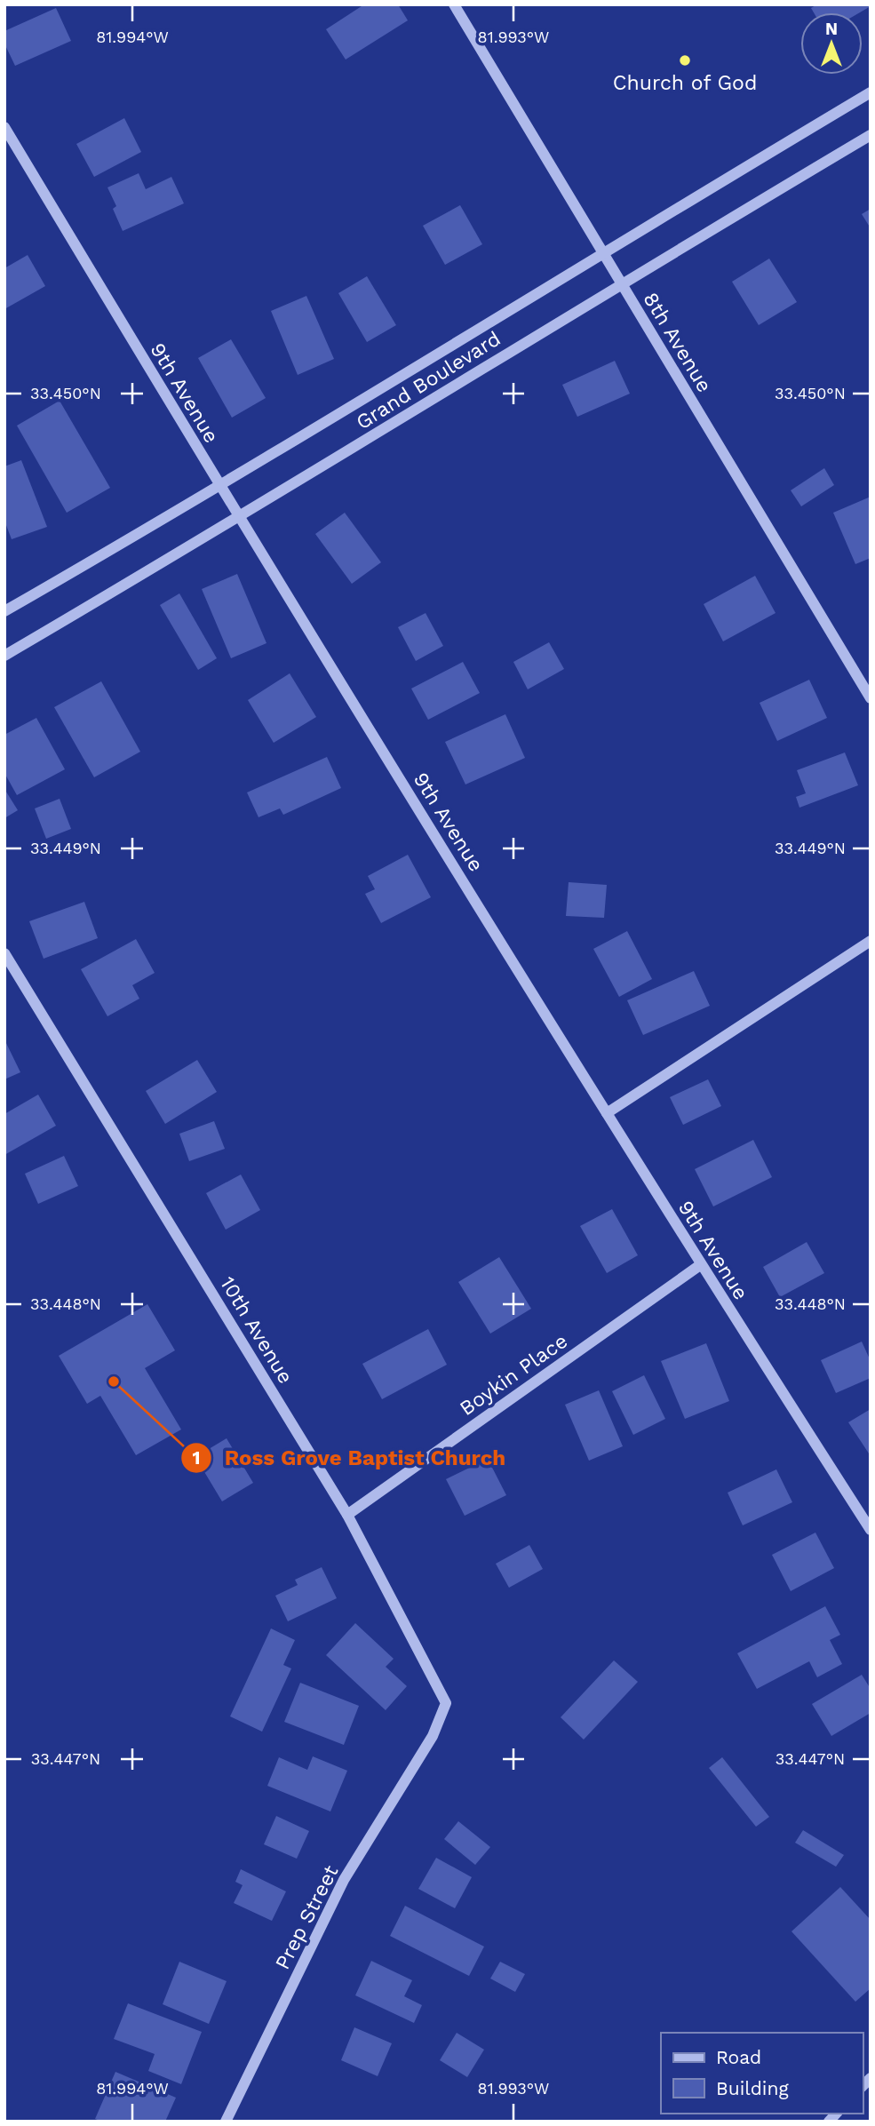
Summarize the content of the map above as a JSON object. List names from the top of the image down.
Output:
{
  "streets": {
    "street": [
      "8th Avenue",
      "Grand Boulevard",
      "9th Avenue",
      "10th Avenue",
      "Boykin Place",
      "Prep Street"
    ]
  },
  "crossings": [
    ["8th Avenue", "Grand Boulevard"],
    ["Grand Boulevard", "9th Avenue"],
    ["9th Avenue", "Boykin Place"],
    ["10th Avenue", "Boykin Place"],
    ["10th Avenue", "Prep Street"]
  ],
  "places": ["Church of God", "Ross Grove Baptist Church"],
  "legend": ["Road", "Building"],
  "north": "top",
  "coordinates": [
    "81.994°W",
    "81.993°W",
    "33.450°N",
    "33.449°N",
    "33.448°N",
    "33.447°N"
  ]
}
